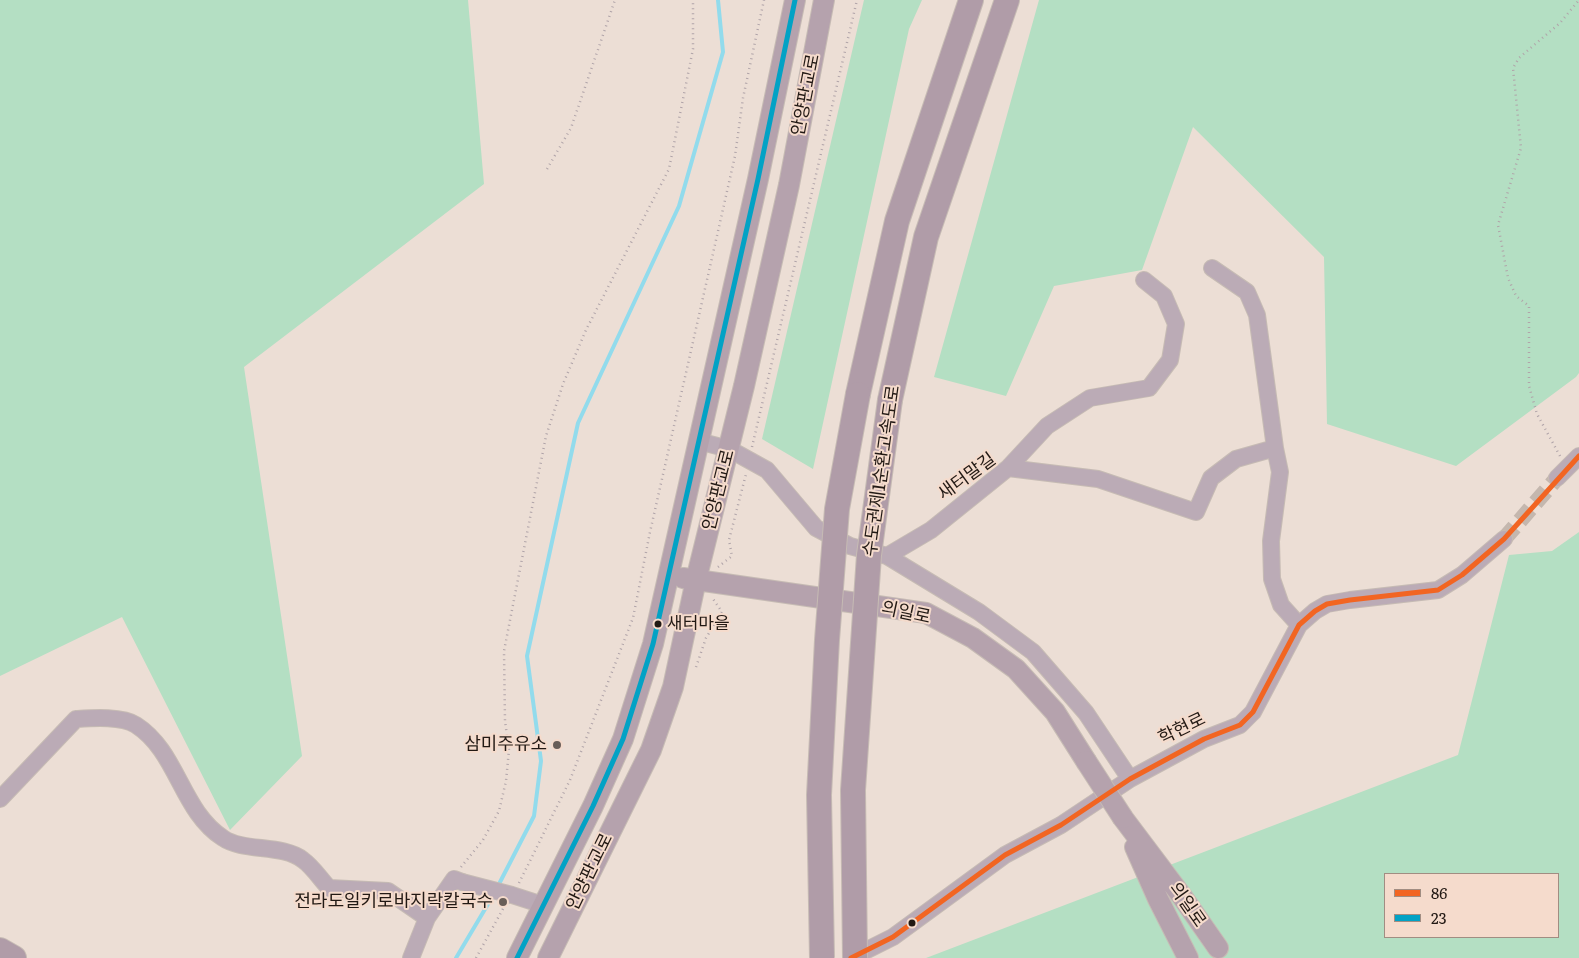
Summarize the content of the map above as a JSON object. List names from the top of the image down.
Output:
{
  "streets": {
    "highway": ["수도권제1순환고속도로"],
    "main road": ["안양판교로", "의일로"],
    "street": ["새터말길", "학현로"]
  },
  "crossings": [
    ["안양판교로", "의일로"]
  ],
  "places": ["새터마을", "삼미주유소", "전라도일키로바지락칼국수"],
  "lines": ["transit line 23", "transit line 86"],
  "legend": ["86", "23"]
}
